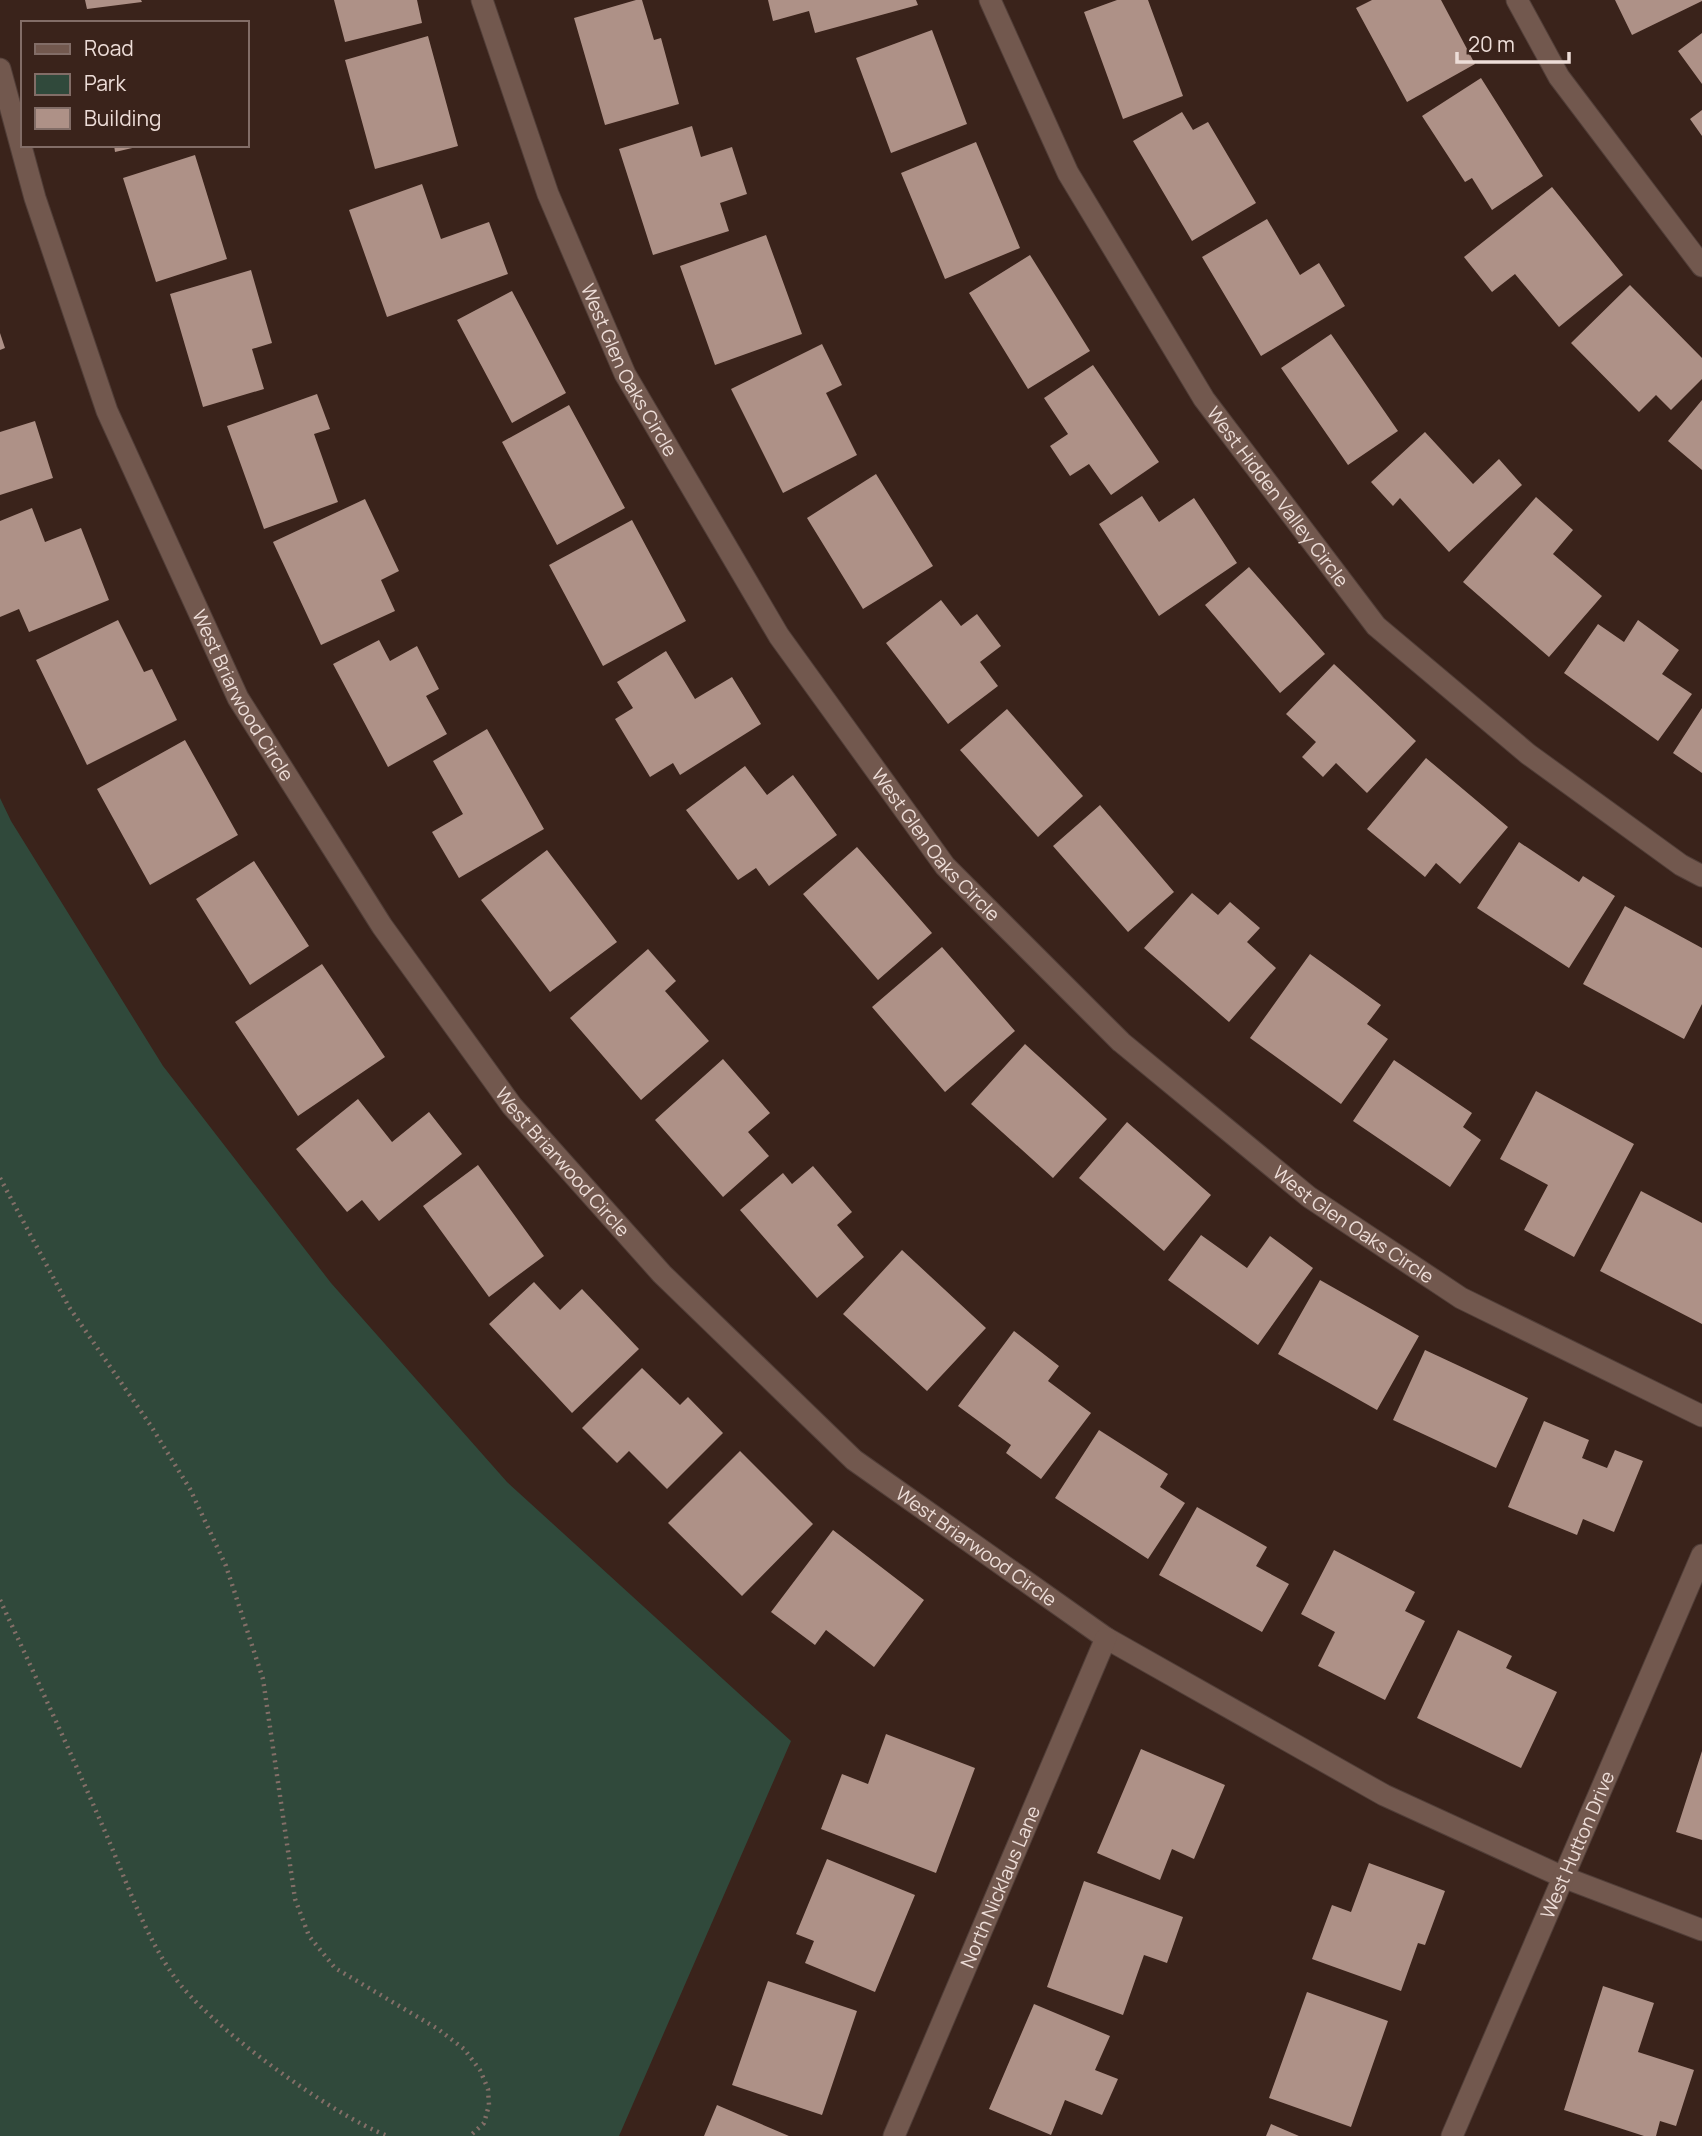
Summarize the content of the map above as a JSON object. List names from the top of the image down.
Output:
{
  "streets": {
    "street": [
      "West Glen Oaks Circle",
      "West Hidden Valley Circle",
      "West Briarwood Circle",
      "West Hutton Drive",
      "North Nicklaus Lane"
    ]
  },
  "crossings": [
    ["West Briarwood Circle", "West Hutton Drive"],
    ["West Briarwood Circle", "North Nicklaus Lane"]
  ],
  "legend": ["Road", "Park", "Building"],
  "scale_bar": "20 m"
}
